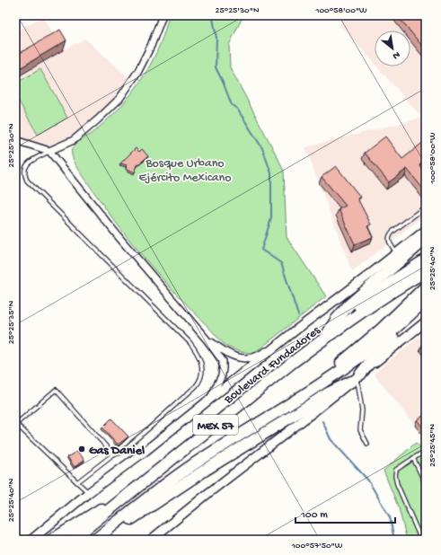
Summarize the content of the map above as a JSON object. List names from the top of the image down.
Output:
{
  "streets": {
    "highway": ["Boulevard Fundadores", "MEX 57"]
  },
  "parks": ["Bosque Urbano Ejército Mexicano"],
  "places": ["Gas Daniel"],
  "scale_bar": "100 m",
  "north": "bottom right",
  "coordinates": [
    "25°25'30\"N",
    "100°58'00\"W",
    "25°25'40\"N",
    "25°25'35\"N",
    "25°25'45\"N",
    "100°57'50\"W"
  ]
}
